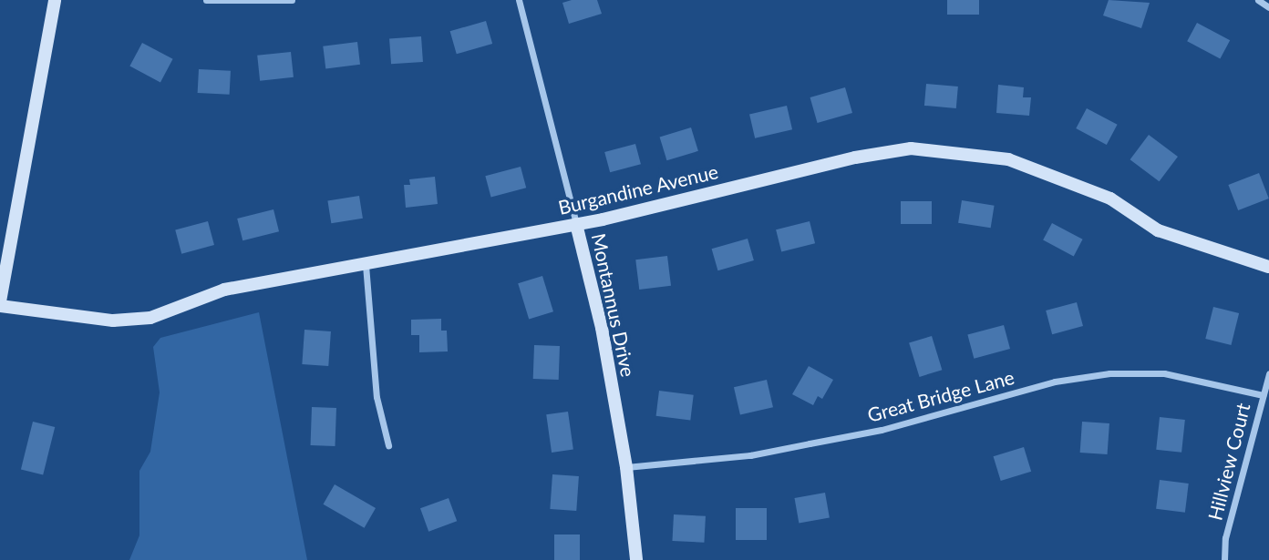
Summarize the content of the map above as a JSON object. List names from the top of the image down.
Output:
{
  "streets": {
    "street": [
      "Burgandine Avenue",
      "Montannus Drive",
      "Great Bridge Lane",
      "Hillview Court"
    ]
  },
  "crossings": [
    ["Burgandine Avenue", "Montannus Drive"],
    ["Montannus Drive", "Great Bridge Lane"],
    ["Great Bridge Lane", "Hillview Court"]
  ]
}
